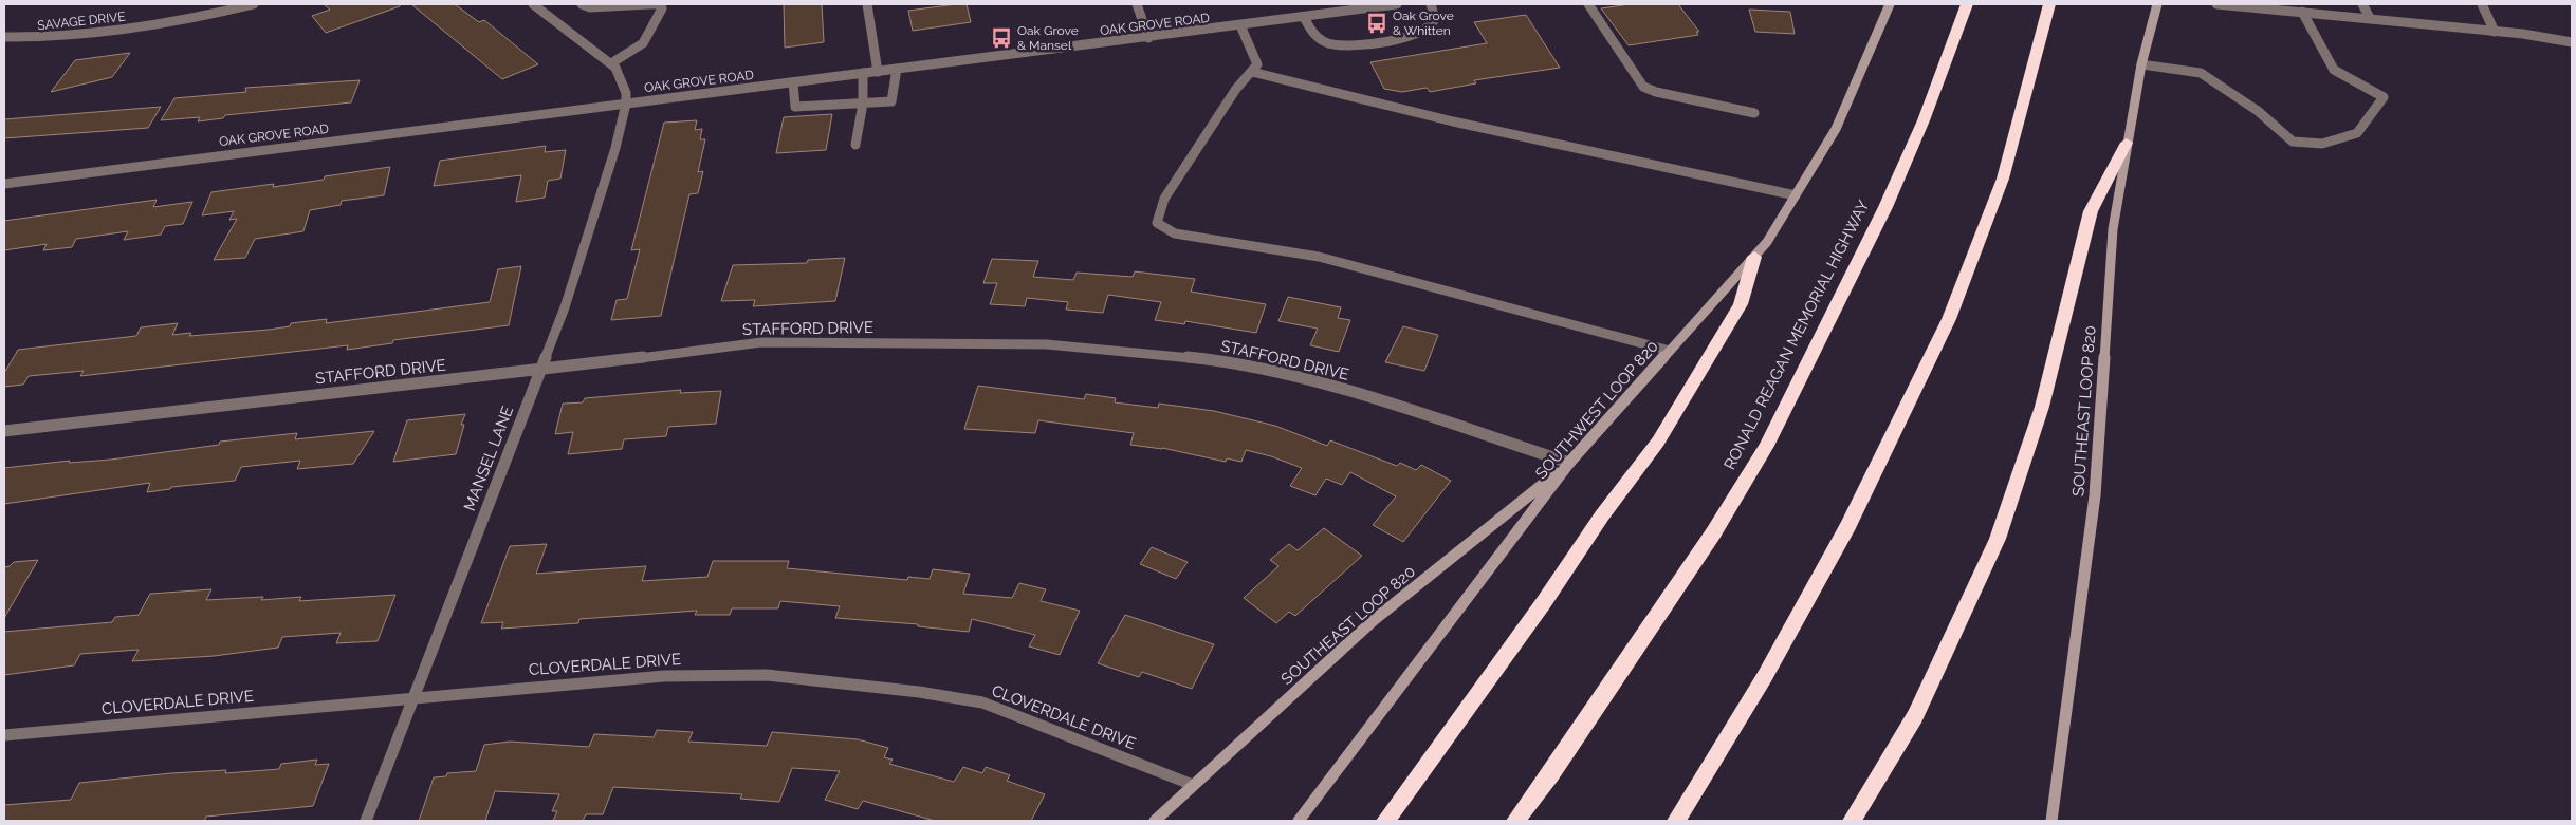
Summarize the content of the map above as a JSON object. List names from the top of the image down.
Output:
{
  "streets": {
    "highway": ["RONALD REAGAN MEMORIAL HIGHWAY"],
    "main road": ["SOUTHWEST LOOP 820", "SOUTHEAST LOOP 820"],
    "street": [
      "SAVAGE DRIVE",
      "OAK GROVE ROAD",
      "STAFFORD DRIVE",
      "MANSEL LANE",
      "CLOVERDALE DRIVE"
    ]
  },
  "crossings": [
    ["OAK GROVE ROAD", "MANSEL LANE"],
    ["STAFFORD DRIVE", "SOUTHWEST LOOP 820"],
    ["STAFFORD DRIVE", "SOUTHEAST LOOP 820"],
    ["STAFFORD DRIVE", "MANSEL LANE"],
    ["SOUTHWEST LOOP 820", "SOUTHEAST LOOP 820"],
    ["SOUTHEAST LOOP 820", "CLOVERDALE DRIVE"],
    ["MANSEL LANE", "CLOVERDALE DRIVE"]
  ],
  "places": {
    "bus stop": ["Oak Grove & Whitten", "Oak Grove & Mansel"]
  }
}
